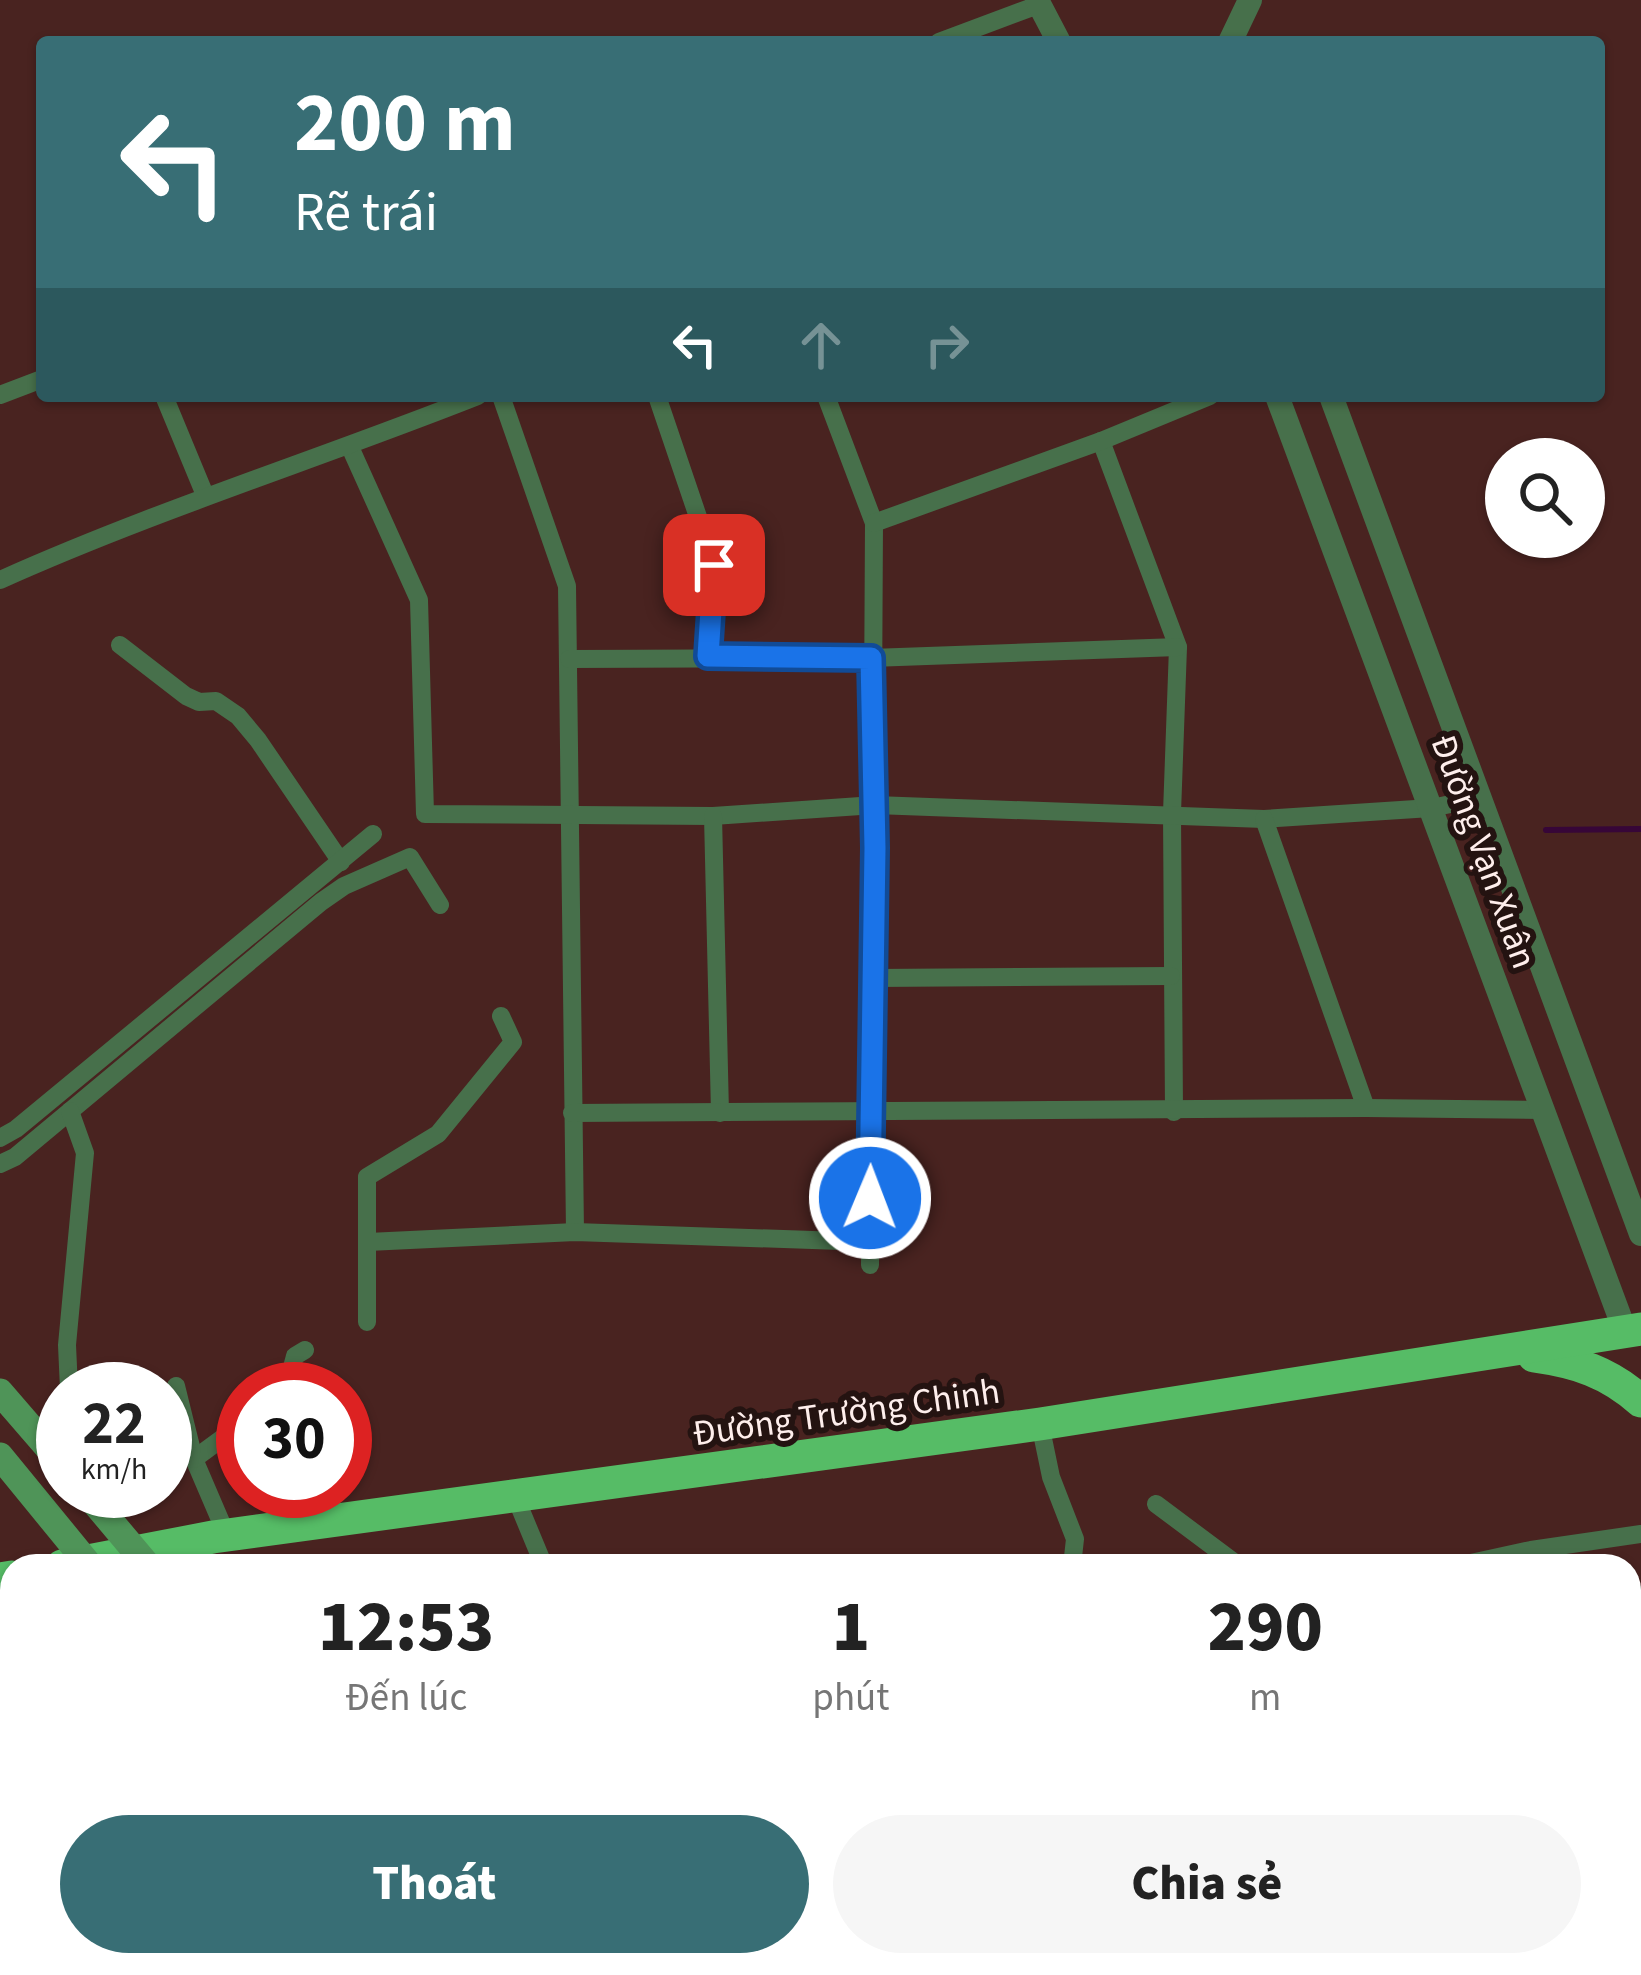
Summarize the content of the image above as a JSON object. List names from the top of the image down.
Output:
{
  "streets": {
    "highway": ["Đường Trường Chinh"],
    "street": ["Đường Vạn Xuân"]
  },
  "crossings": [
    ["Đường Vạn Xuân", "Đường Trường Chinh"]
  ],
  "page": {
    "turn": ["200 m", "Rẽ trái"],
    "speed": "22 km/h",
    "limit": "30",
    "eta": [
      "12:53",
      "Đến lúc",
      "1",
      "phút",
      "290",
      "m"
    ],
    "buttons": ["Thoát", "Chia sẻ"]
  }
}
